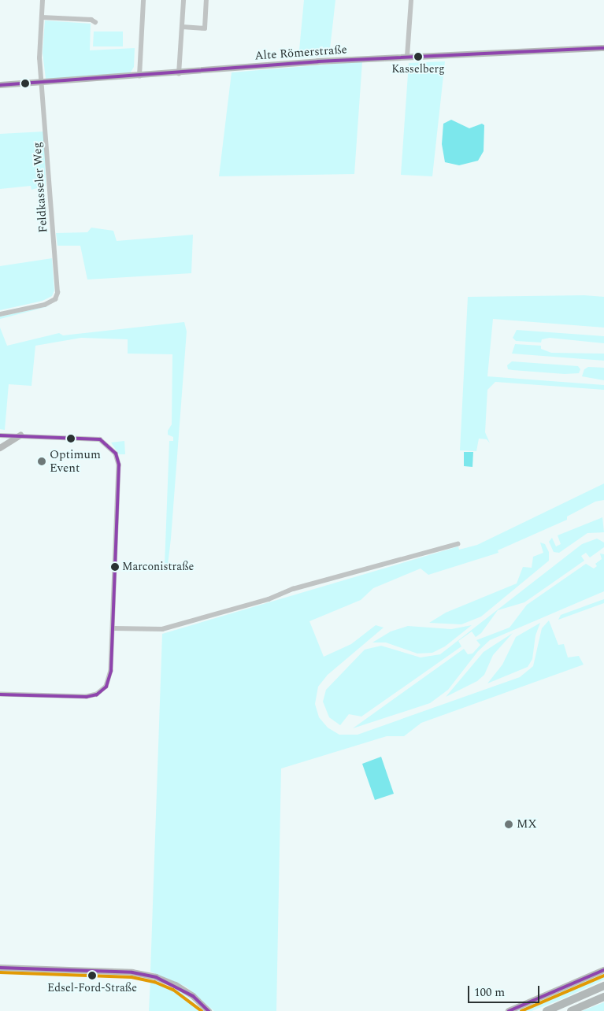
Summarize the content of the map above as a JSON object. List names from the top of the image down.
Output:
{
  "streets": {
    "street": ["Alte Römerstraße", "Feldkasseler Weg"]
  },
  "crossings": [
    ["Alte Römerstraße", "Feldkasseler Weg"]
  ],
  "places": [
    "Kasselberg",
    "Optimum Event",
    "Marconistraße",
    "MX",
    "Edsel-Ford-Straße"
  ],
  "scale_bar": "100 m"
}
